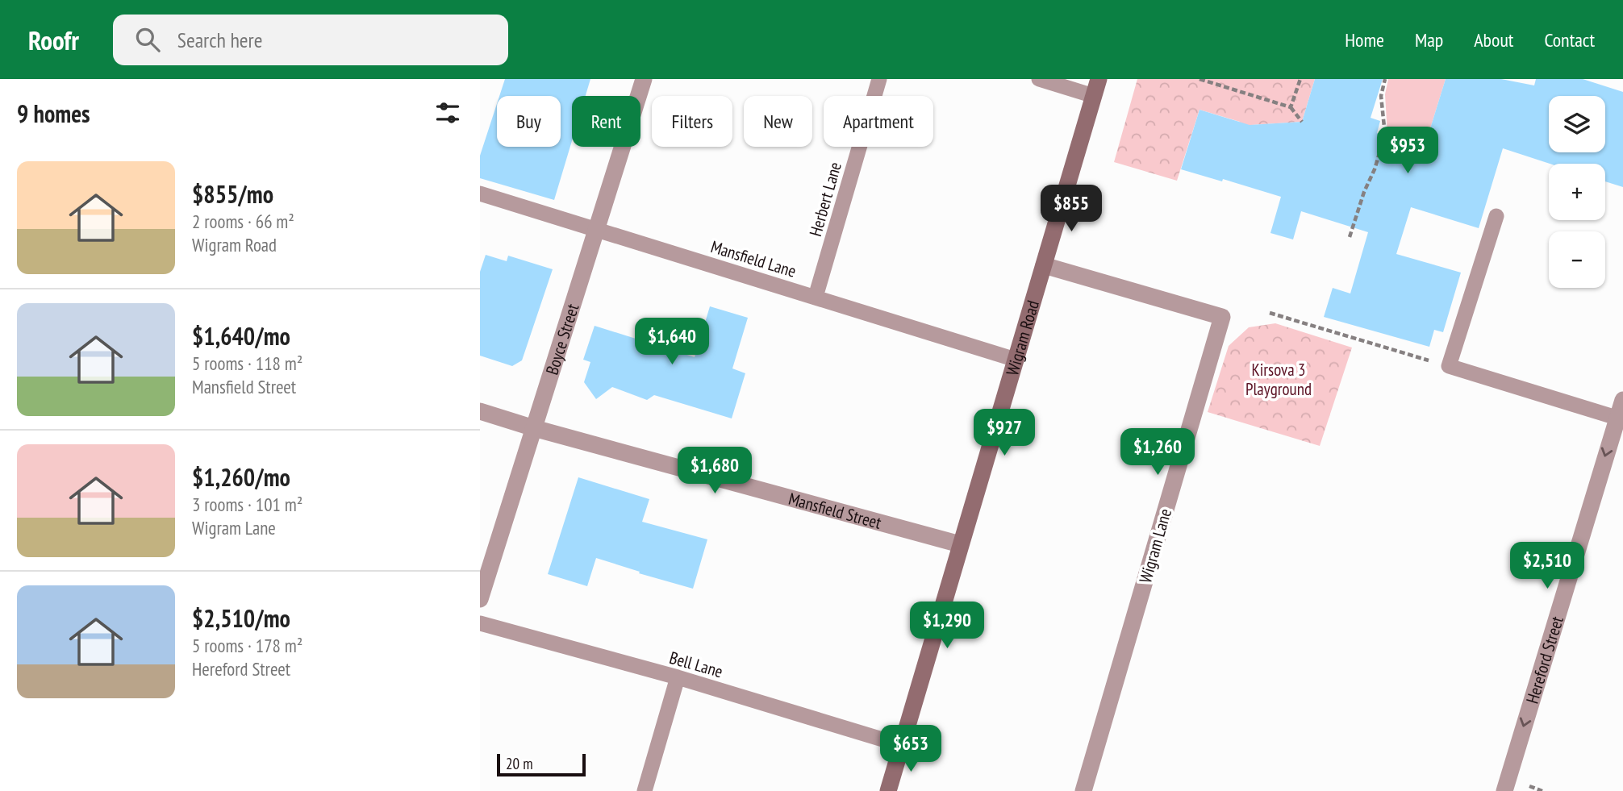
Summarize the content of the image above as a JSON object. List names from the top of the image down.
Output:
{
  "streets": {
    "street": [
      "Wigram Road",
      "Boyce Street",
      "Mansfield Street",
      "Wigram Lane",
      "Hereford Street"
    ],
    "lane": ["Herbert Lane", "Mansfield Lane", "Bell Lane"]
  },
  "crossings": [
    ["Herbert Lane", "Mansfield Lane"],
    ["Mansfield Lane", "Wigram Road"],
    ["Mansfield Lane", "Boyce Street"],
    ["Wigram Road", "Mansfield Street"],
    ["Wigram Road", "Wigram Lane"],
    ["Wigram Road", "Bell Lane"],
    ["Boyce Street", "Mansfield Street"]
  ],
  "one_way": ["Hereford Street"],
  "parks": ["Kirsova 3 Playground"],
  "scale_bar": "20 m",
  "page": {
    "header": "Roofr",
    "search": "Search here",
    "nav": [
      "Home",
      "Map",
      "About",
      "Contact"
    ],
    "heading": "9 homes",
    "map_buttons": ["+", "−"],
    "chip": [
      "Buy",
      "Rent",
      "Filters",
      "New",
      "Apartment"
    ],
    "price": [
      "$953",
      "$855",
      "$1,640",
      "$927",
      "$1,260",
      "$1,680",
      "$2,510",
      "$1,290",
      "$653"
    ],
    "list": [
      {
        "name": "$855/mo",
        "note": "2 rooms · 66 m² · Wigram Road"
      },
      {
        "name": "$1,640/mo",
        "note": "5 rooms · 118 m² · Mansfield Street"
      },
      {
        "name": "$1,260/mo",
        "note": "3 rooms · 101 m² · Wigram Lane"
      },
      {
        "name": "$2,510/mo",
        "note": "5 rooms · 178 m² · Hereford Street"
      }
    ],
    "scale": "20 m"
  }
}
